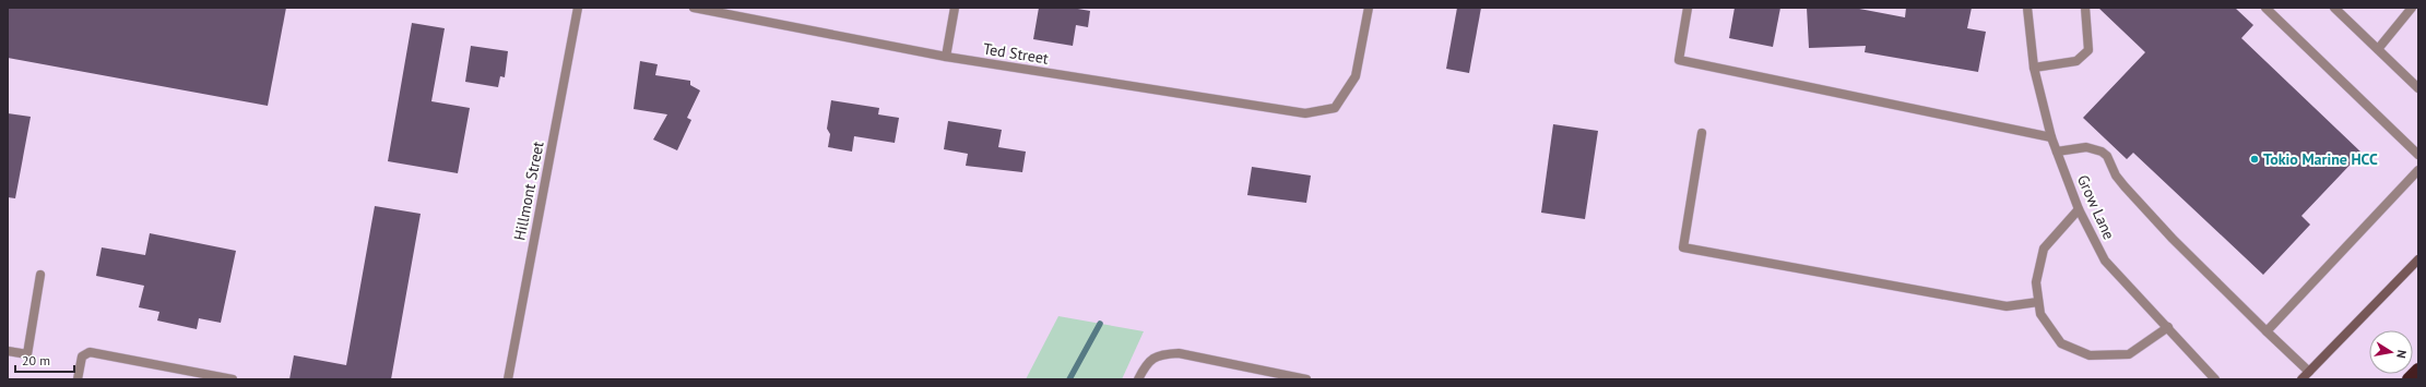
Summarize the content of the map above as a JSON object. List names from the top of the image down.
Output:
{
  "streets": {
    "street": ["Ted Street", "Hillmont Street", "Grow Lane"]
  },
  "places": ["Tokio Marine HCC"],
  "scale_bar": "20 m",
  "north": "right"
}
